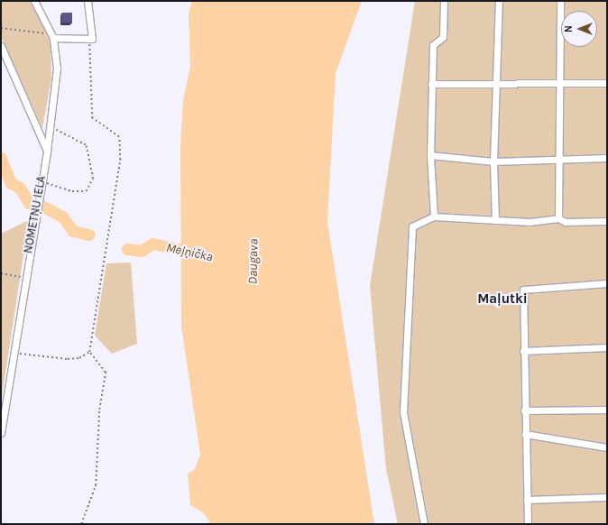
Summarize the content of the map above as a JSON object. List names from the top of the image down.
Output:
{
  "streets": {
    "street": ["NOMETŅU IELA"]
  },
  "districts": ["Maļutki"],
  "water": ["Meļņička", "Daugava"],
  "north": "left"
}
